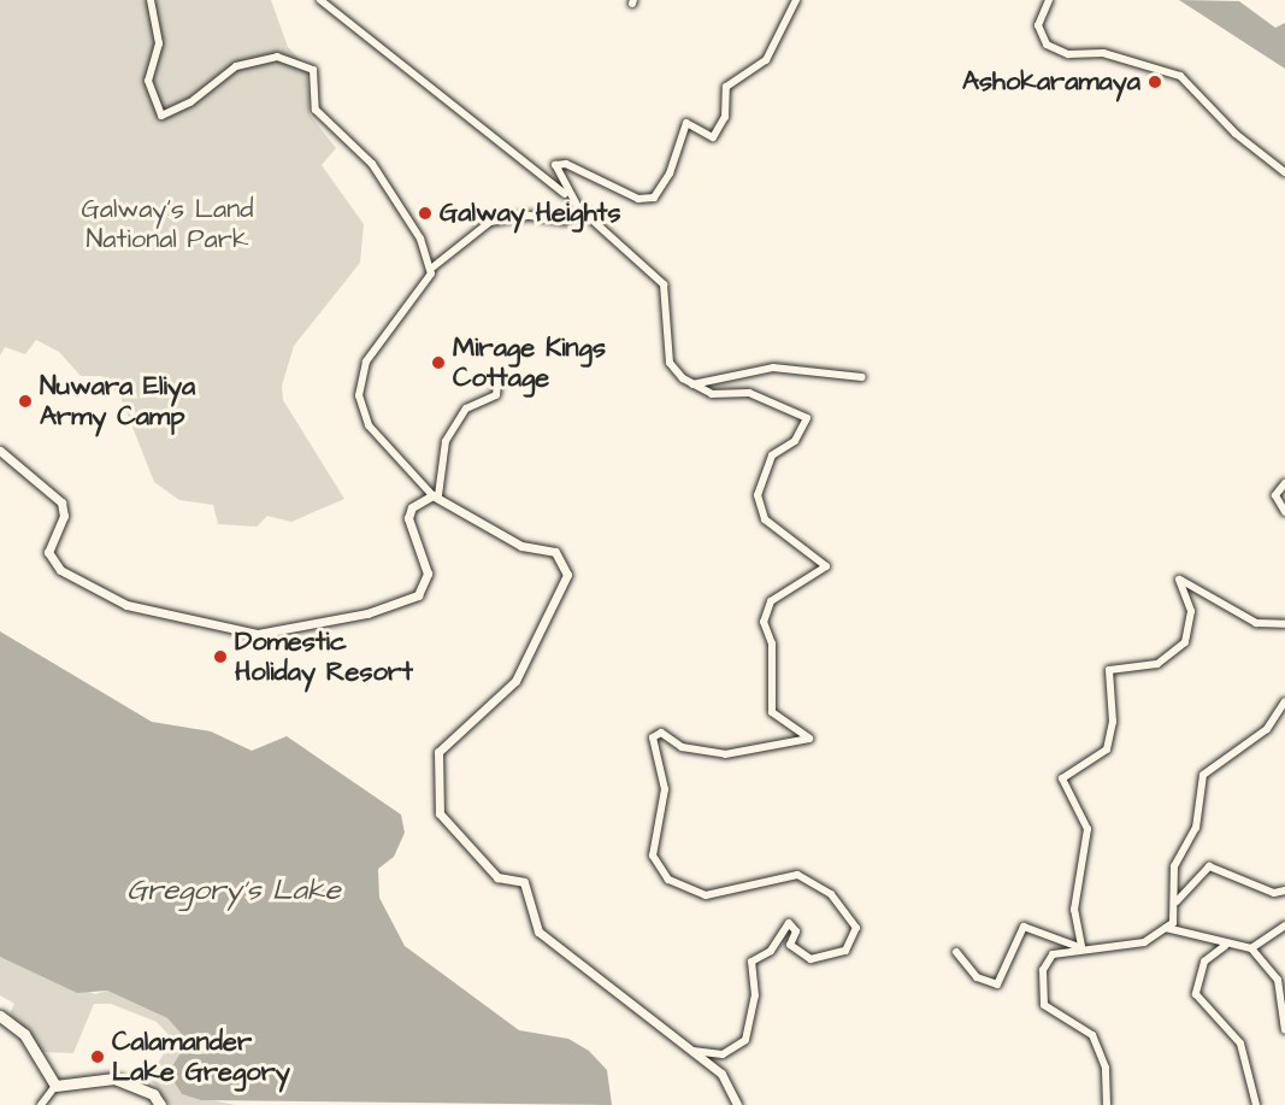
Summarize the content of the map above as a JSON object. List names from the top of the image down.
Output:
{
  "water": ["Gregory's Lake"],
  "parks": ["Galway's Land National Park"],
  "places": [
    "Ashokaramaya",
    "Galway Heights",
    "Mirage Kings Cottage",
    "Nuwara Eliya Army Camp",
    "Domestic Holiday Resort",
    "Calamander Lake Gregory"
  ]
}
